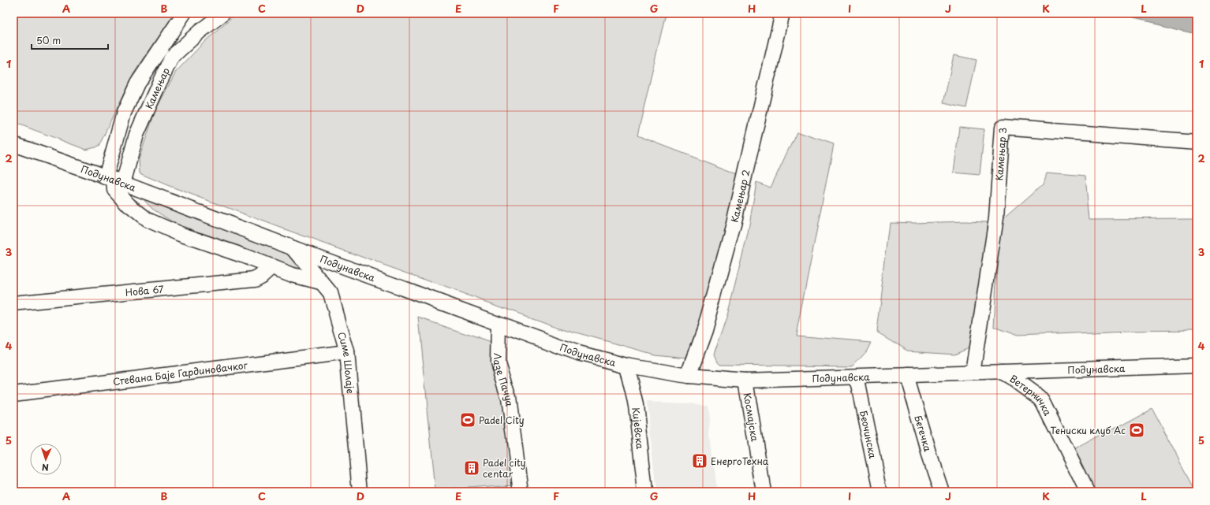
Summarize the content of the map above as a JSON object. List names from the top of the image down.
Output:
{
  "streets": {
    "street": [
      "Камењар",
      "Камењар 3",
      "Подунавска",
      "Камењар 2",
      "Нова 67",
      "Симе Шолаје",
      "Стевана Баје Гардиновачког",
      "Лазе Пачуа",
      "Ветерничка",
      "Космајска",
      "Кијевска",
      "Беочинска",
      "Бегечка"
    ]
  },
  "crossings": [
    ["Камењар", "Подунавска"],
    ["Камењар 3", "Подунавска"],
    ["Подунавска", "Камењар 2"],
    ["Подунавска", "Симе Шолаје"],
    ["Подунавска", "Лазе Пачуа"],
    ["Подунавска", "Ветерничка"],
    ["Подунавска", "Космајска"],
    ["Подунавска", "Кијевска"],
    ["Подунавска", "Беочинска"],
    ["Подунавска", "Бегечка"],
    ["Симе Шолаје", "Стевана Баје Гардиновачког"]
  ],
  "places": {
    "sports": ["Padel City", "Тениски клуб Ас"],
    "building": ["ЕнергоТехна", "Padel city centar"]
  },
  "scale_bar": "50 m",
  "north": "bottom",
  "grid": {
    "columns": [
      "A",
      "B",
      "C",
      "D",
      "E",
      "F",
      "G",
      "H",
      "I",
      "J",
      "K",
      "L"
    ],
    "rows": [
      "1",
      "2",
      "3",
      "4",
      "5"
    ]
  }
}
